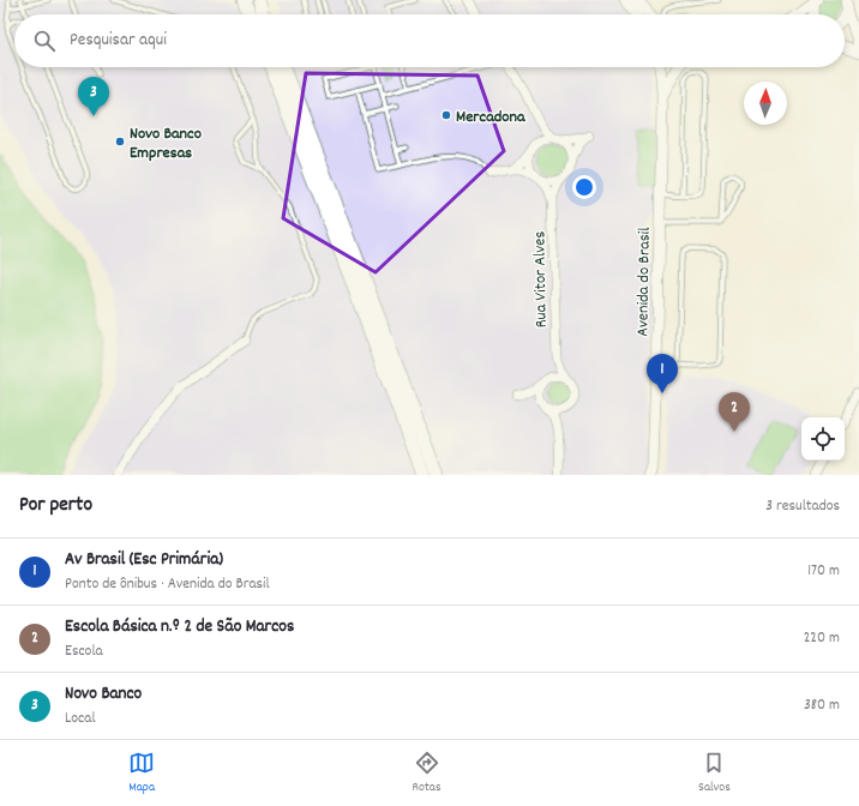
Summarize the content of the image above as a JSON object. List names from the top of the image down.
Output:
{
  "streets": {
    "street": ["Rua Vitor Alves", "Avenida do Brasil"]
  },
  "places": ["Mercadona", "Novo Banco Empresas"],
  "north": "top",
  "page": {
    "search": "Pesquisar aqui",
    "pins": ["3", "1", "2"],
    "heading": ["Por perto", "3 resultados"],
    "list": [
      {
        "mark": "1",
        "name": "Av Brasil (Esc Primária)",
        "note": "Ponto de ônibus · Avenida do Brasil",
        "value": "170 m"
      },
      {
        "mark": "2",
        "name": "Escola Básica n.º 2 de São Marcos",
        "note": "Escola",
        "value": "220 m"
      },
      {
        "mark": "3",
        "name": "Novo Banco",
        "note": "Local",
        "value": "380 m"
      }
    ],
    "nav": ["Mapa", "Rotas", "Salvos"]
  }
}
